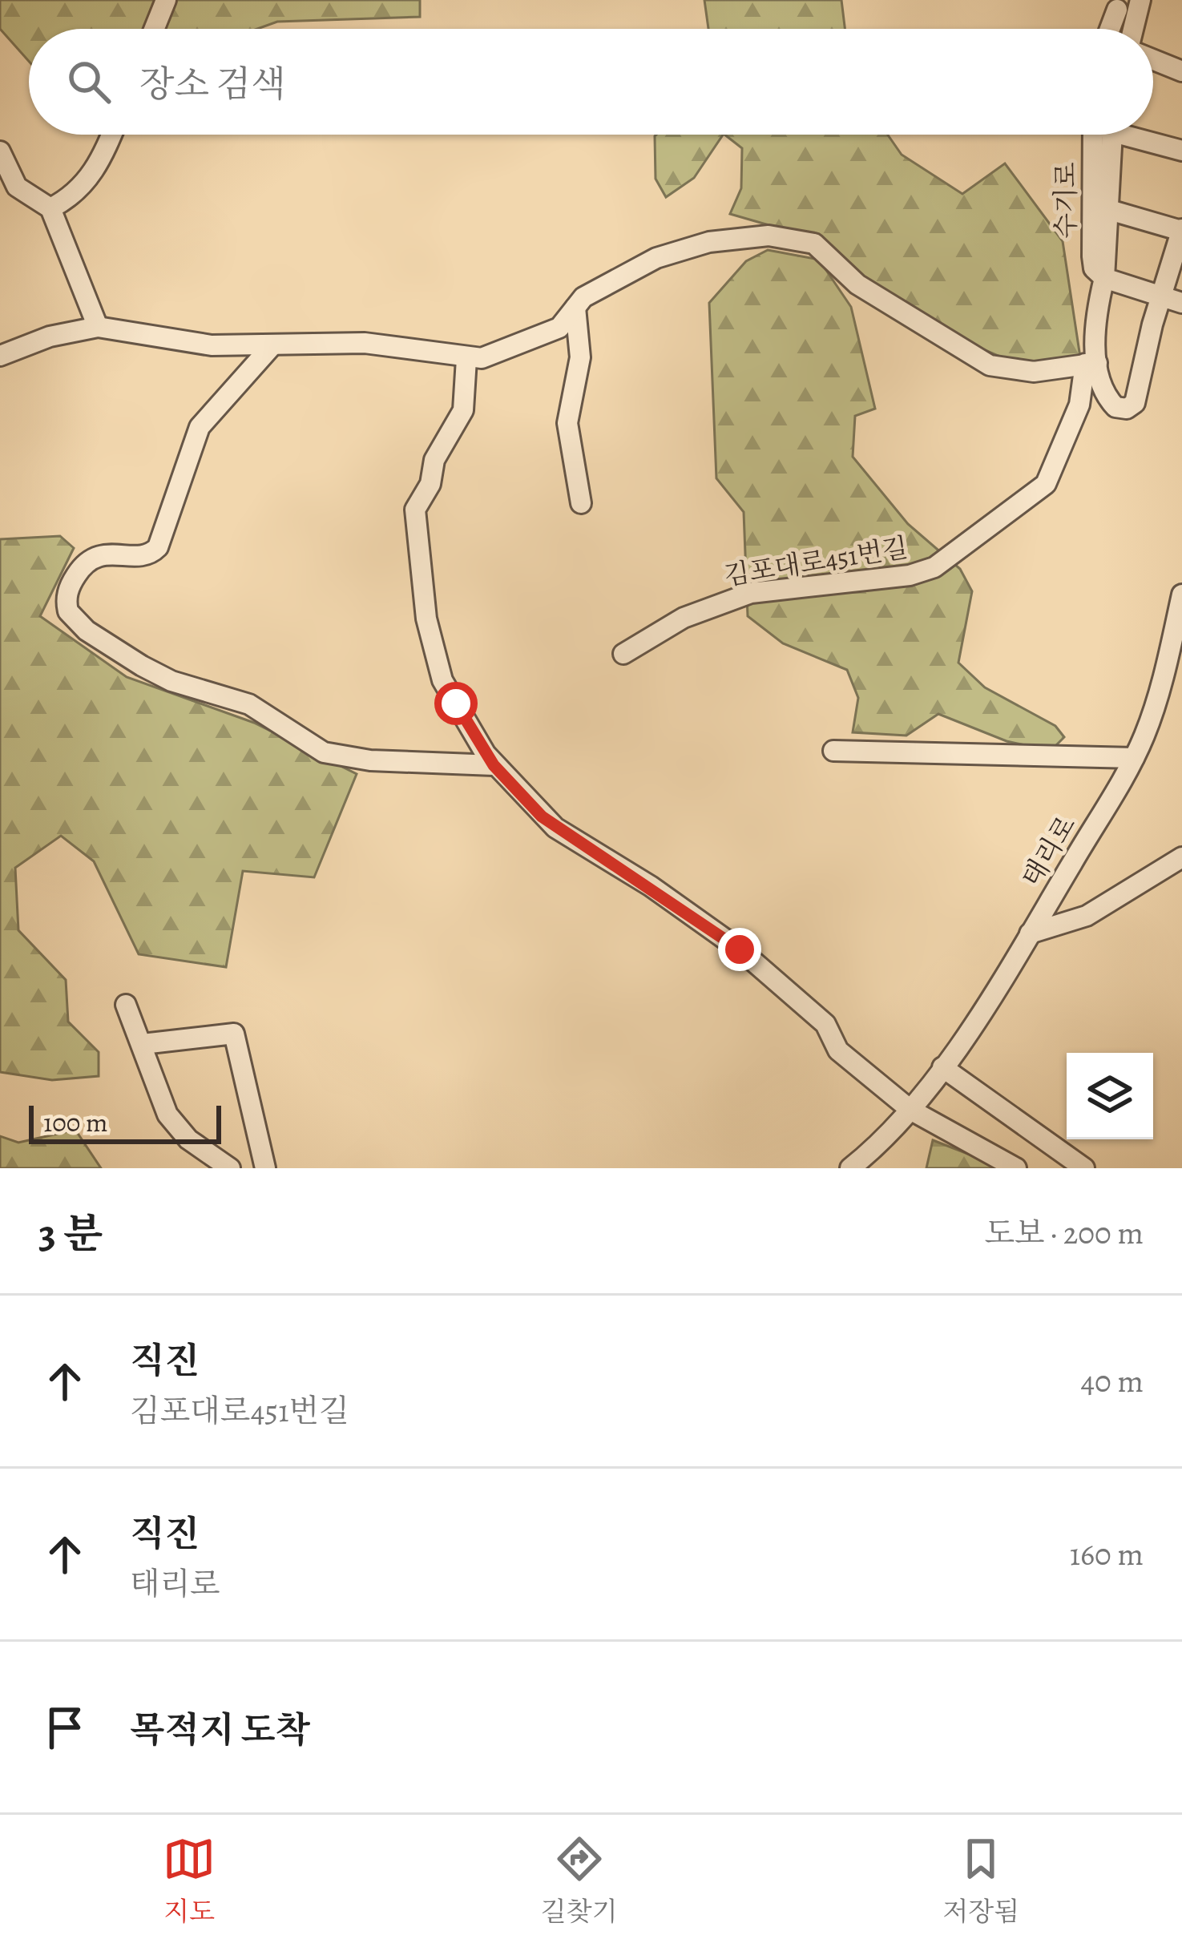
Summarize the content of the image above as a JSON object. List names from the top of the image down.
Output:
{
  "streets": {
    "street": ["수기로", "김포대로451번길", "태리로"]
  },
  "scale_bar": "100 m",
  "page": {
    "search": "장소 검색",
    "scale": "100 m",
    "heading": ["3 분", "도보 · 200 m"],
    "list": [
      ["직진", "김포대로451번길", "40 m"],
      ["직진", "태리로", "160 m"],
      "목적지 도착"
    ],
    "nav": ["지도", "길찾기", "저장됨"]
  }
}
